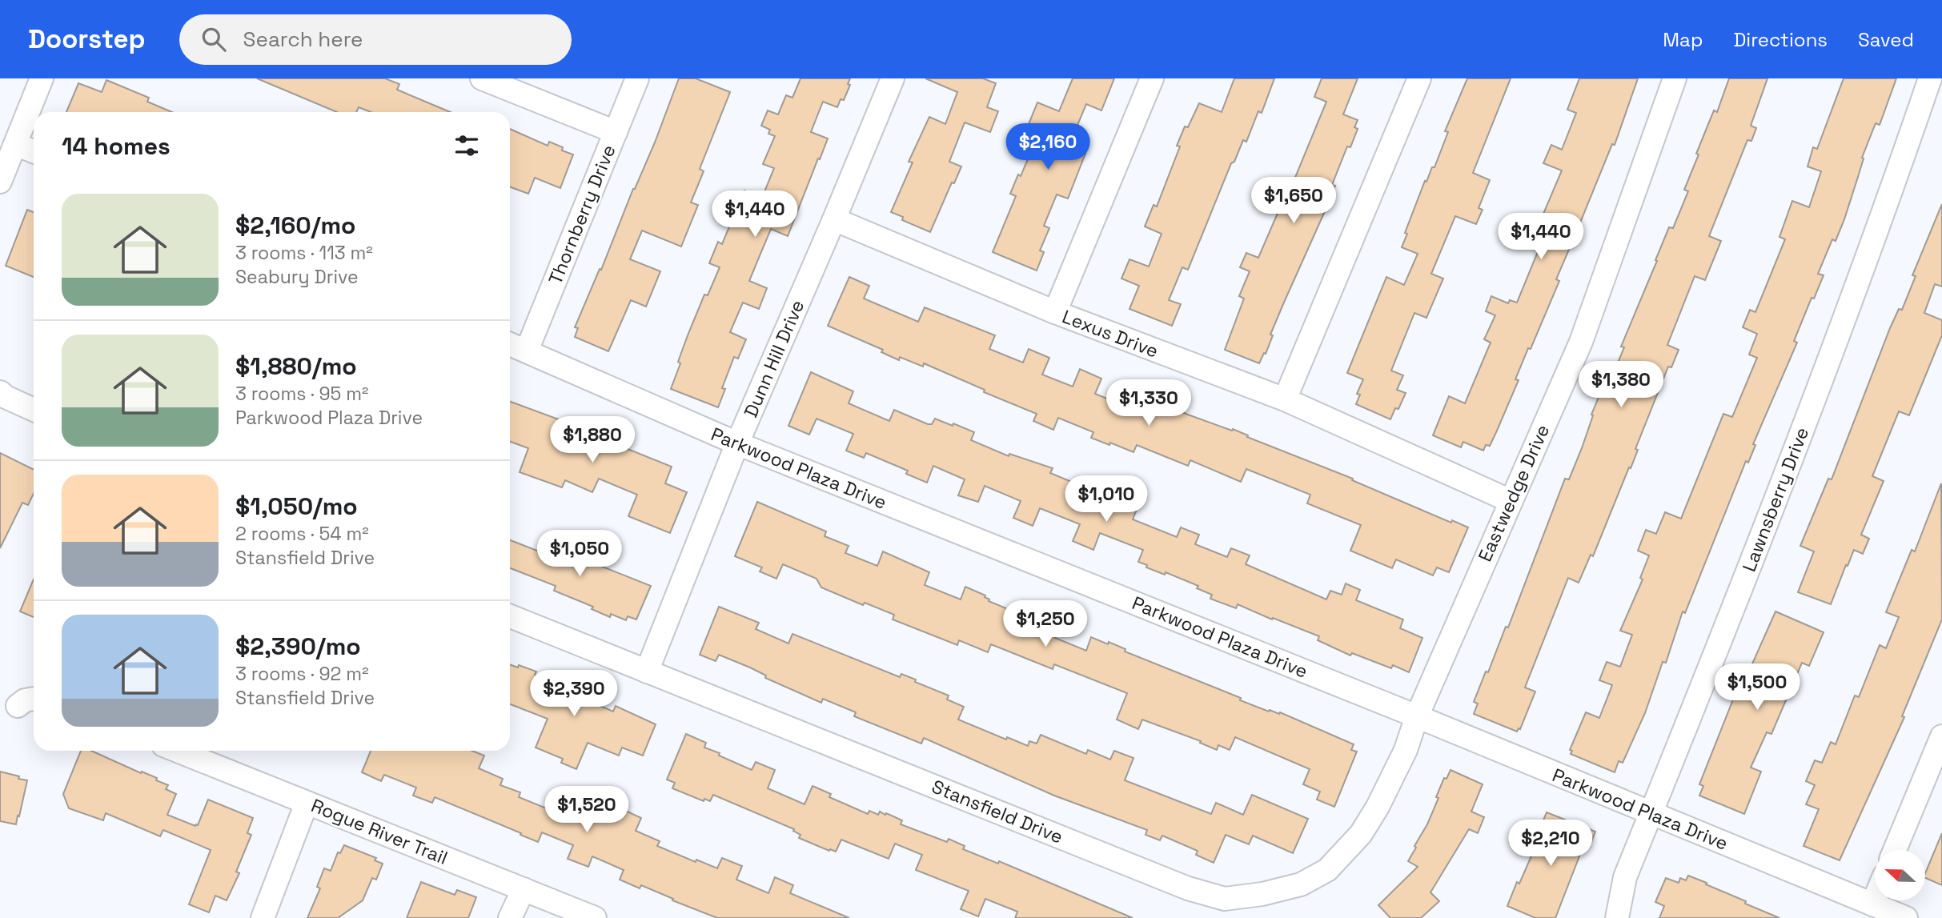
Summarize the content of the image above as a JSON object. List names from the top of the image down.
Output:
{
  "streets": {
    "street": [
      "Thornberry Drive",
      "Lexus Drive",
      "Dunn Hill Drive",
      "Parkwood Plaza Drive",
      "Eastwedge Drive",
      "Lawnsberry Drive",
      "Stansfield Drive",
      "Rogue River Trail"
    ]
  },
  "crossings": [
    ["Thornberry Drive", "Parkwood Plaza Drive"],
    ["Lexus Drive", "Dunn Hill Drive"],
    ["Lexus Drive", "Eastwedge Drive"],
    ["Dunn Hill Drive", "Parkwood Plaza Drive"],
    ["Dunn Hill Drive", "Stansfield Drive"],
    ["Parkwood Plaza Drive", "Eastwedge Drive"],
    ["Parkwood Plaza Drive", "Lawnsberry Drive"],
    ["Parkwood Plaza Drive", "Stansfield Drive"],
    ["Eastwedge Drive", "Stansfield Drive"]
  ],
  "north": "left",
  "page": {
    "header": "Doorstep",
    "search": "Search here",
    "nav": ["Map", "Directions", "Saved"],
    "heading": "14 homes",
    "price": [
      "$2,160",
      "$1,650",
      "$1,440",
      "$1,440",
      "$1,380",
      "$1,330",
      "$1,880",
      "$1,010",
      "$1,050",
      "$1,250",
      "$1,500",
      "$2,390",
      "$1,520",
      "$2,210"
    ],
    "list": [
      {
        "name": "$2,160/mo",
        "note": "3 rooms · 113 m² · Seabury Drive"
      },
      {
        "name": "$1,880/mo",
        "note": "3 rooms · 95 m² · Parkwood Plaza Drive"
      },
      {
        "name": "$1,050/mo",
        "note": "2 rooms · 54 m² · Stansfield Drive"
      },
      {
        "name": "$2,390/mo",
        "note": "3 rooms · 92 m² · Stansfield Drive"
      }
    ]
  }
}
